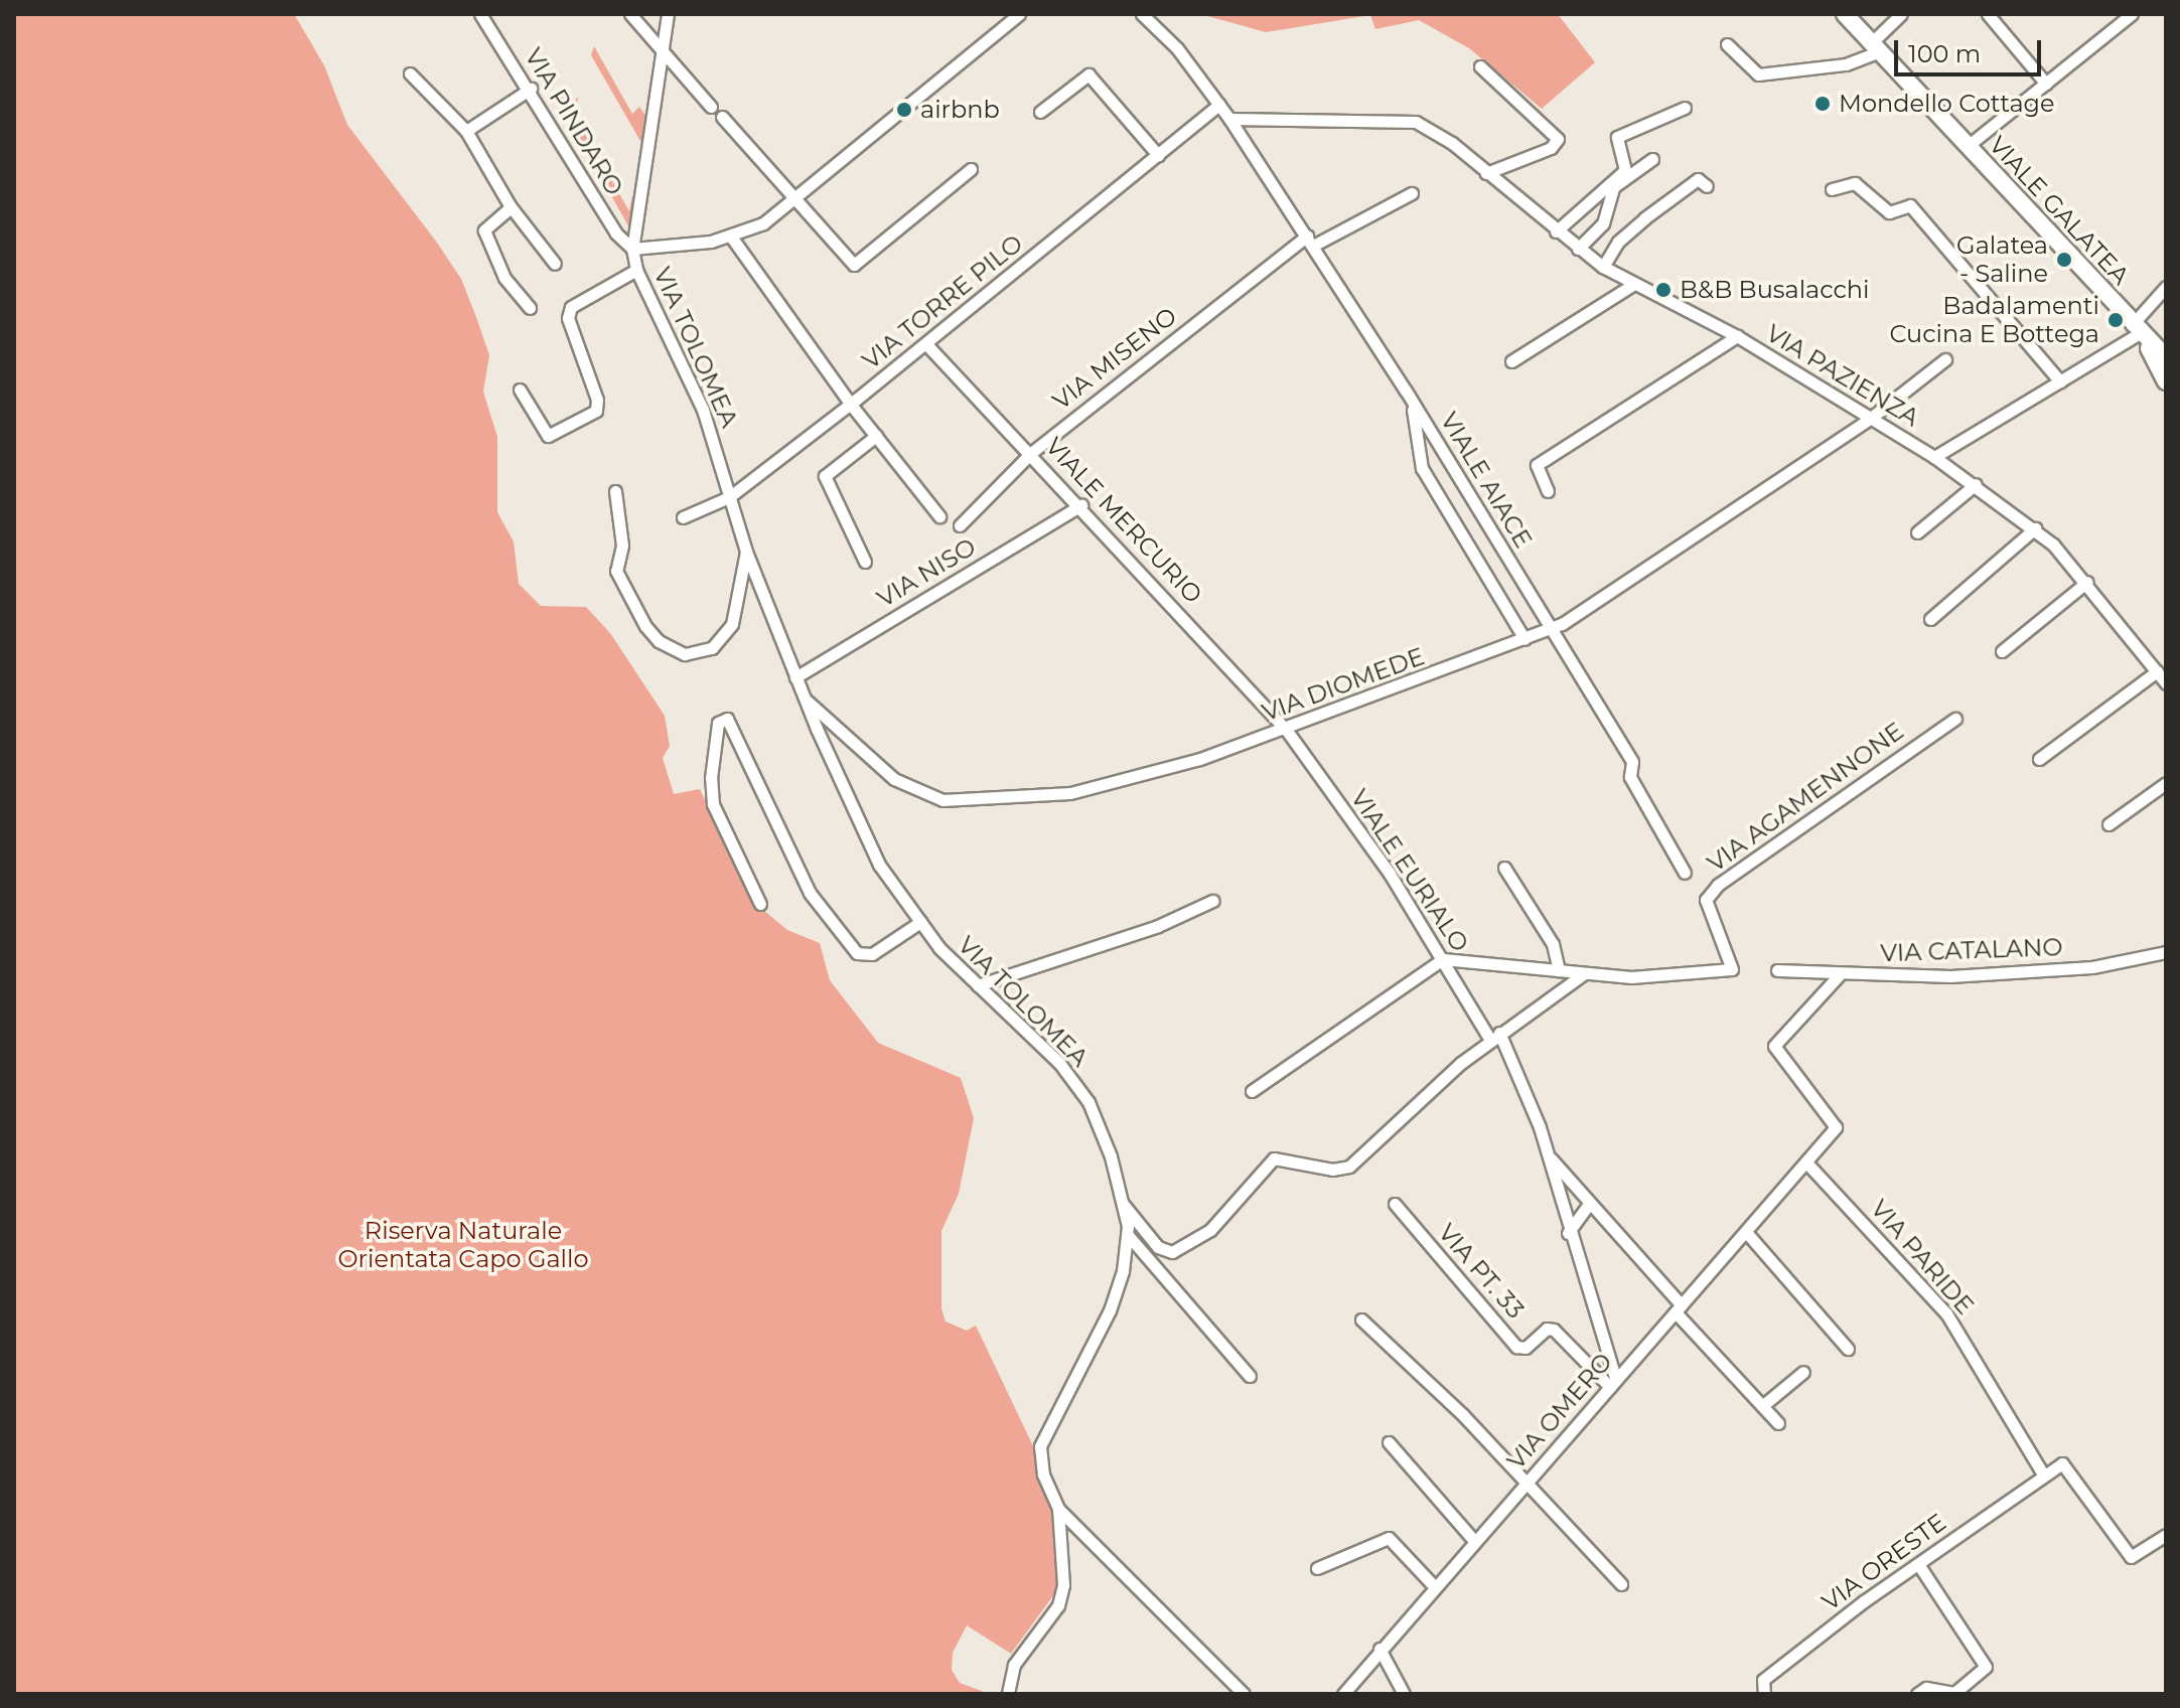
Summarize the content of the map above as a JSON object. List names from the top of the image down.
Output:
{
  "streets": {
    "main road": ["VIALE GALATEA"],
    "street": [
      "VIA PINDARO",
      "VIA TORRE PILO",
      "VIA TOLOMEA",
      "VIA MISENO",
      "VIA PAZIENZA",
      "VIALE AIACE",
      "VIALE MERCURIO",
      "VIA NISO",
      "VIA DIOMEDE",
      "VIA AGAMENNONE",
      "VIALE EURIALO",
      "VIA CATALANO",
      "VIA PARIDE",
      "VIA PT. 33",
      "VIA OMERO",
      "VIA ORESTE"
    ]
  },
  "crossings": [
    ["VIA PINDARO", "VIA TOLOMEA"],
    ["VIALE GALATEA", "VIA PAZIENZA"],
    ["VIA TORRE PILO", "VIA TOLOMEA"],
    ["VIA TORRE PILO", "VIALE AIACE"],
    ["VIA TORRE PILO", "VIALE MERCURIO"],
    ["VIA TOLOMEA", "VIA NISO"],
    ["VIA TOLOMEA", "VIA DIOMEDE"],
    ["VIA MISENO", "VIALE AIACE"],
    ["VIA MISENO", "VIALE MERCURIO"],
    ["VIA PAZIENZA", "VIALE AIACE"],
    ["VIA PAZIENZA", "VIA DIOMEDE"],
    ["VIALE AIACE", "VIA DIOMEDE"],
    ["VIALE MERCURIO", "VIA NISO"],
    ["VIALE MERCURIO", "VIA DIOMEDE"],
    ["VIALE MERCURIO", "VIALE EURIALO"],
    ["VIA DIOMEDE", "VIALE EURIALO"],
    ["VIA CATALANO", "VIA OMERO"],
    ["VIA PARIDE", "VIA OMERO"],
    ["VIA PARIDE", "VIA ORESTE"],
    ["VIA PT. 33", "VIA OMERO"]
  ],
  "parks": ["Riserva Naturale Orientata Capo Gallo"],
  "places": [
    "Mondello Cottage",
    "airbnb",
    "Galatea - Saline",
    "B&B Busalacchi",
    "Badalamenti Cucina E Bottega"
  ],
  "scale_bar": "100 m"
}
